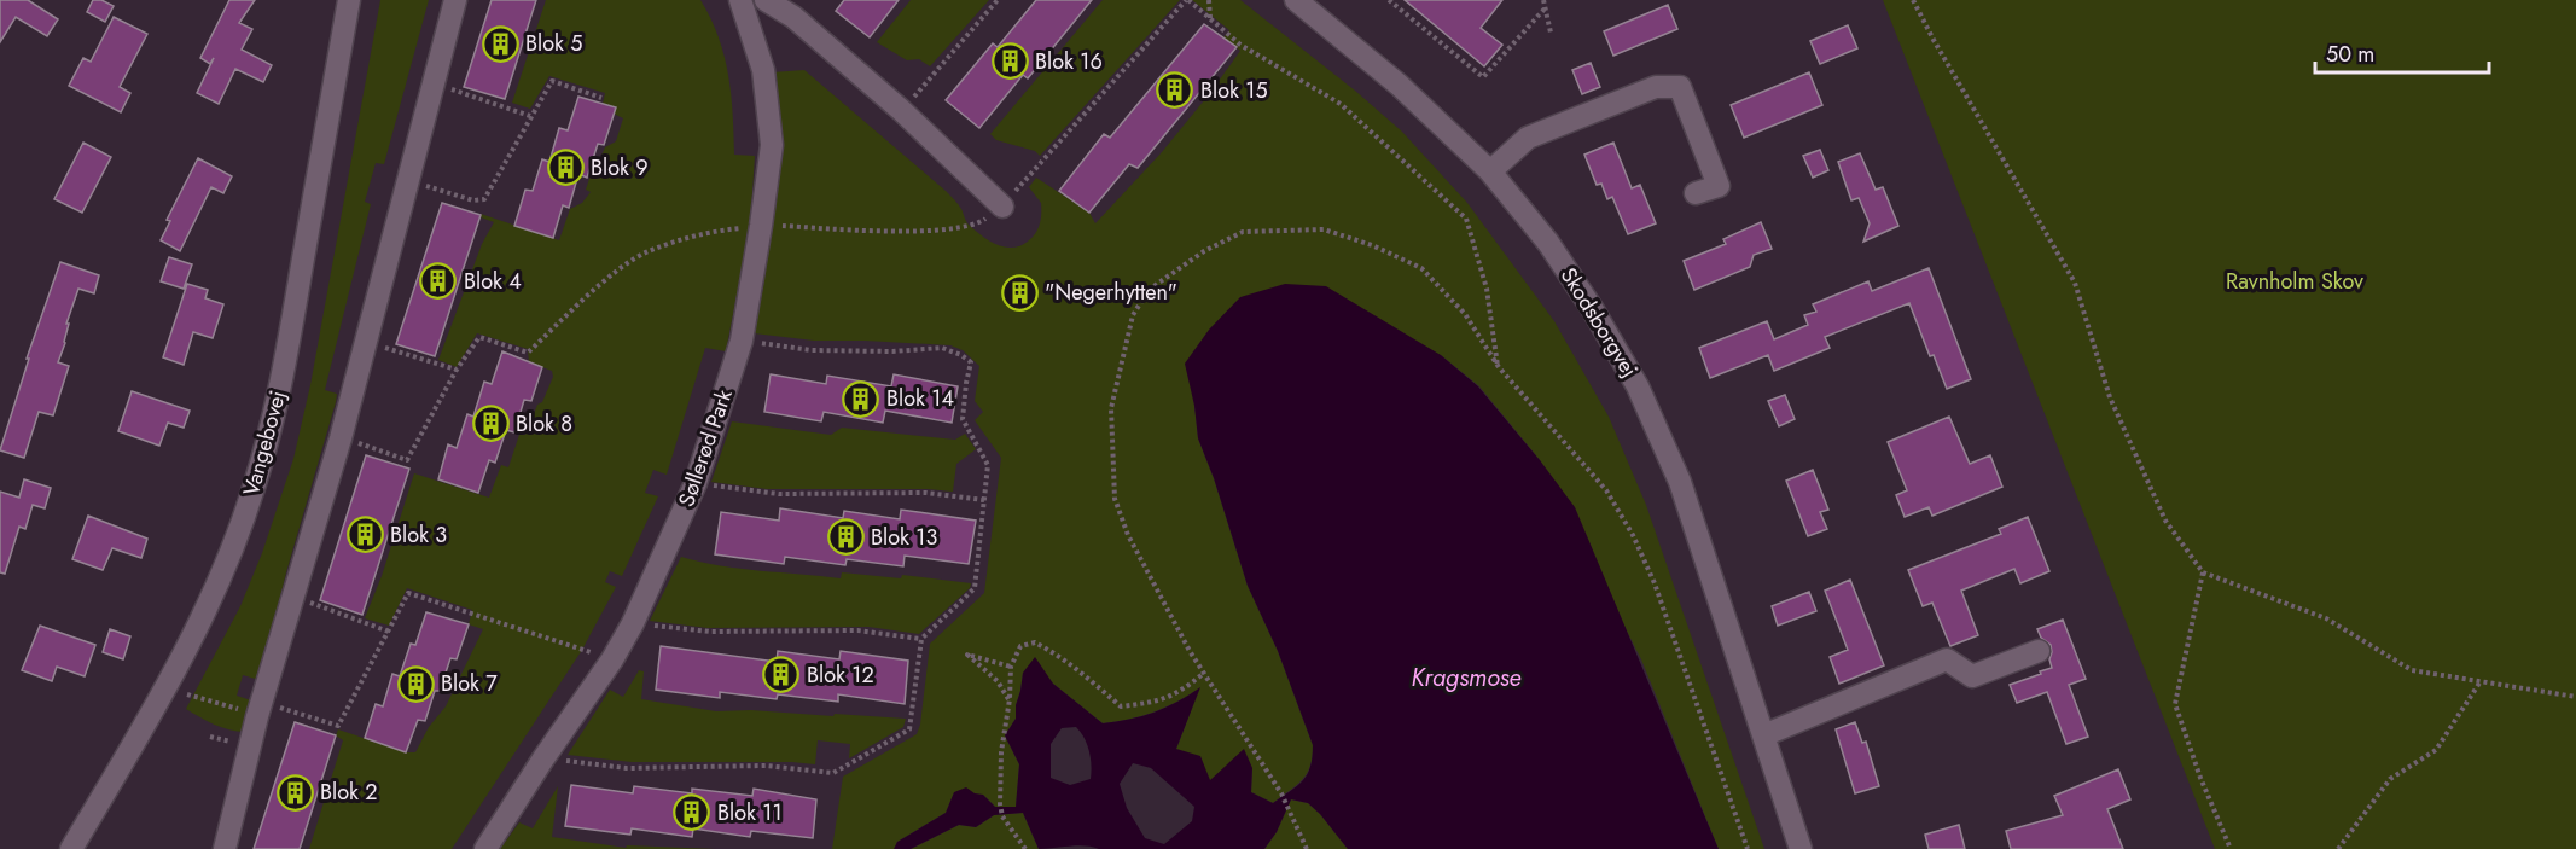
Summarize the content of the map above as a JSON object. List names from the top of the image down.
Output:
{
  "streets": {
    "street": ["Skodsborgvej", "Vangebovej", "Søllerød Park"]
  },
  "water": ["Kragsmose"],
  "parks": ["Ravnholm Skov"],
  "places": {
    "building": [
      "Blok 5",
      "Blok 16",
      "Blok 15",
      "Blok 9",
      "Blok 4",
      "\"Negerhytten\"",
      "Blok 14",
      "Blok 8",
      "Blok 3",
      "Blok 13",
      "Blok 12",
      "Blok 7",
      "Blok 2",
      "Blok 11"
    ]
  },
  "scale_bar": "50 m"
}
